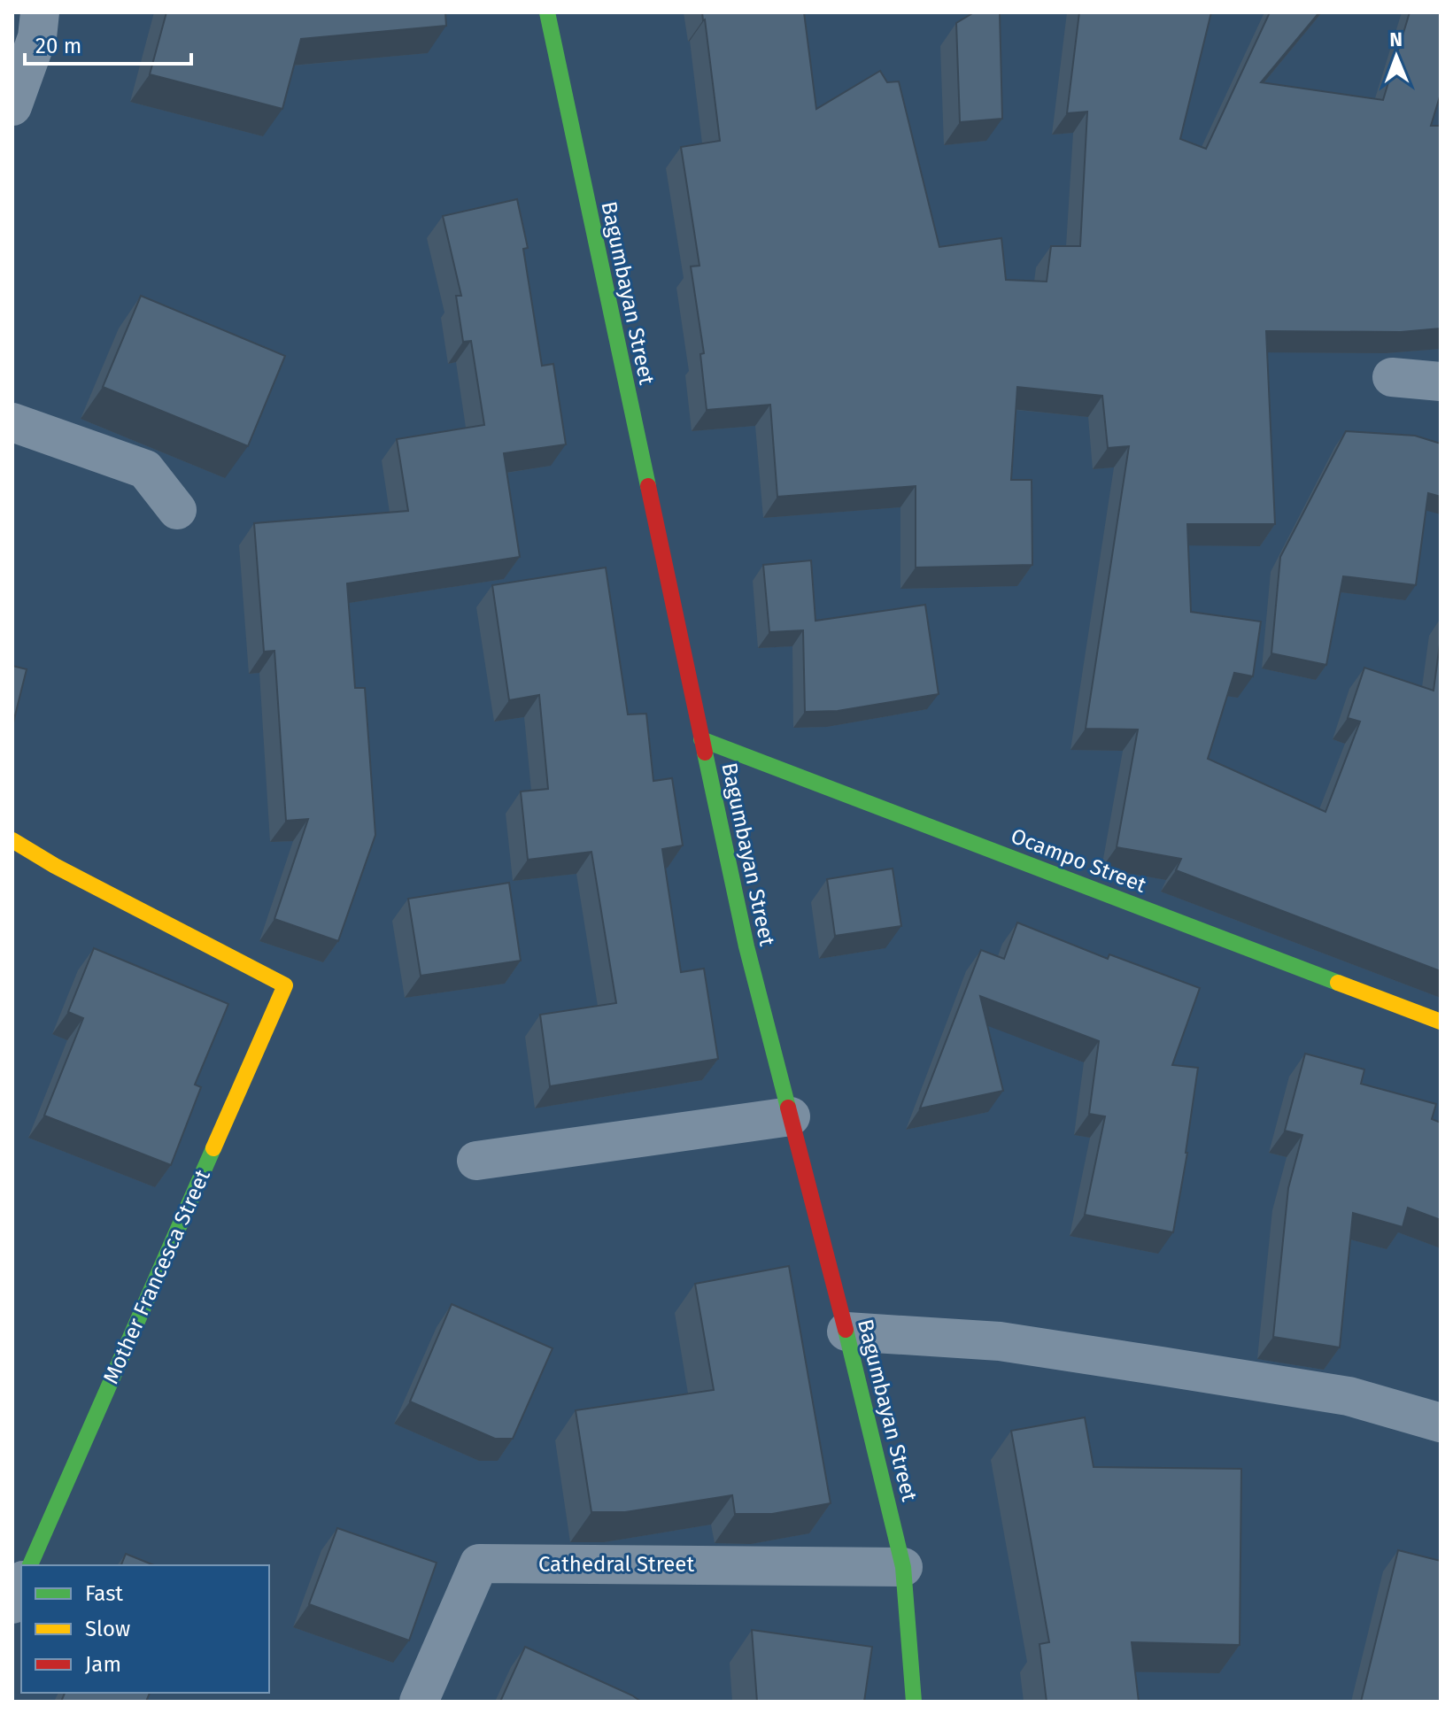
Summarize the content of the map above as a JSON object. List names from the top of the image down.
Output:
{
  "streets": {
    "main road": ["Bagumbayan Street", "Ocampo Street", "Mother Francesca Street"],
    "street": ["Cathedral Street"]
  },
  "crossings": [
    ["Bagumbayan Street", "Ocampo Street"],
    ["Bagumbayan Street", "Cathedral Street"]
  ],
  "legend": ["Fast", "Slow", "Jam"],
  "scale_bar": "20 m",
  "north": "top"
}
